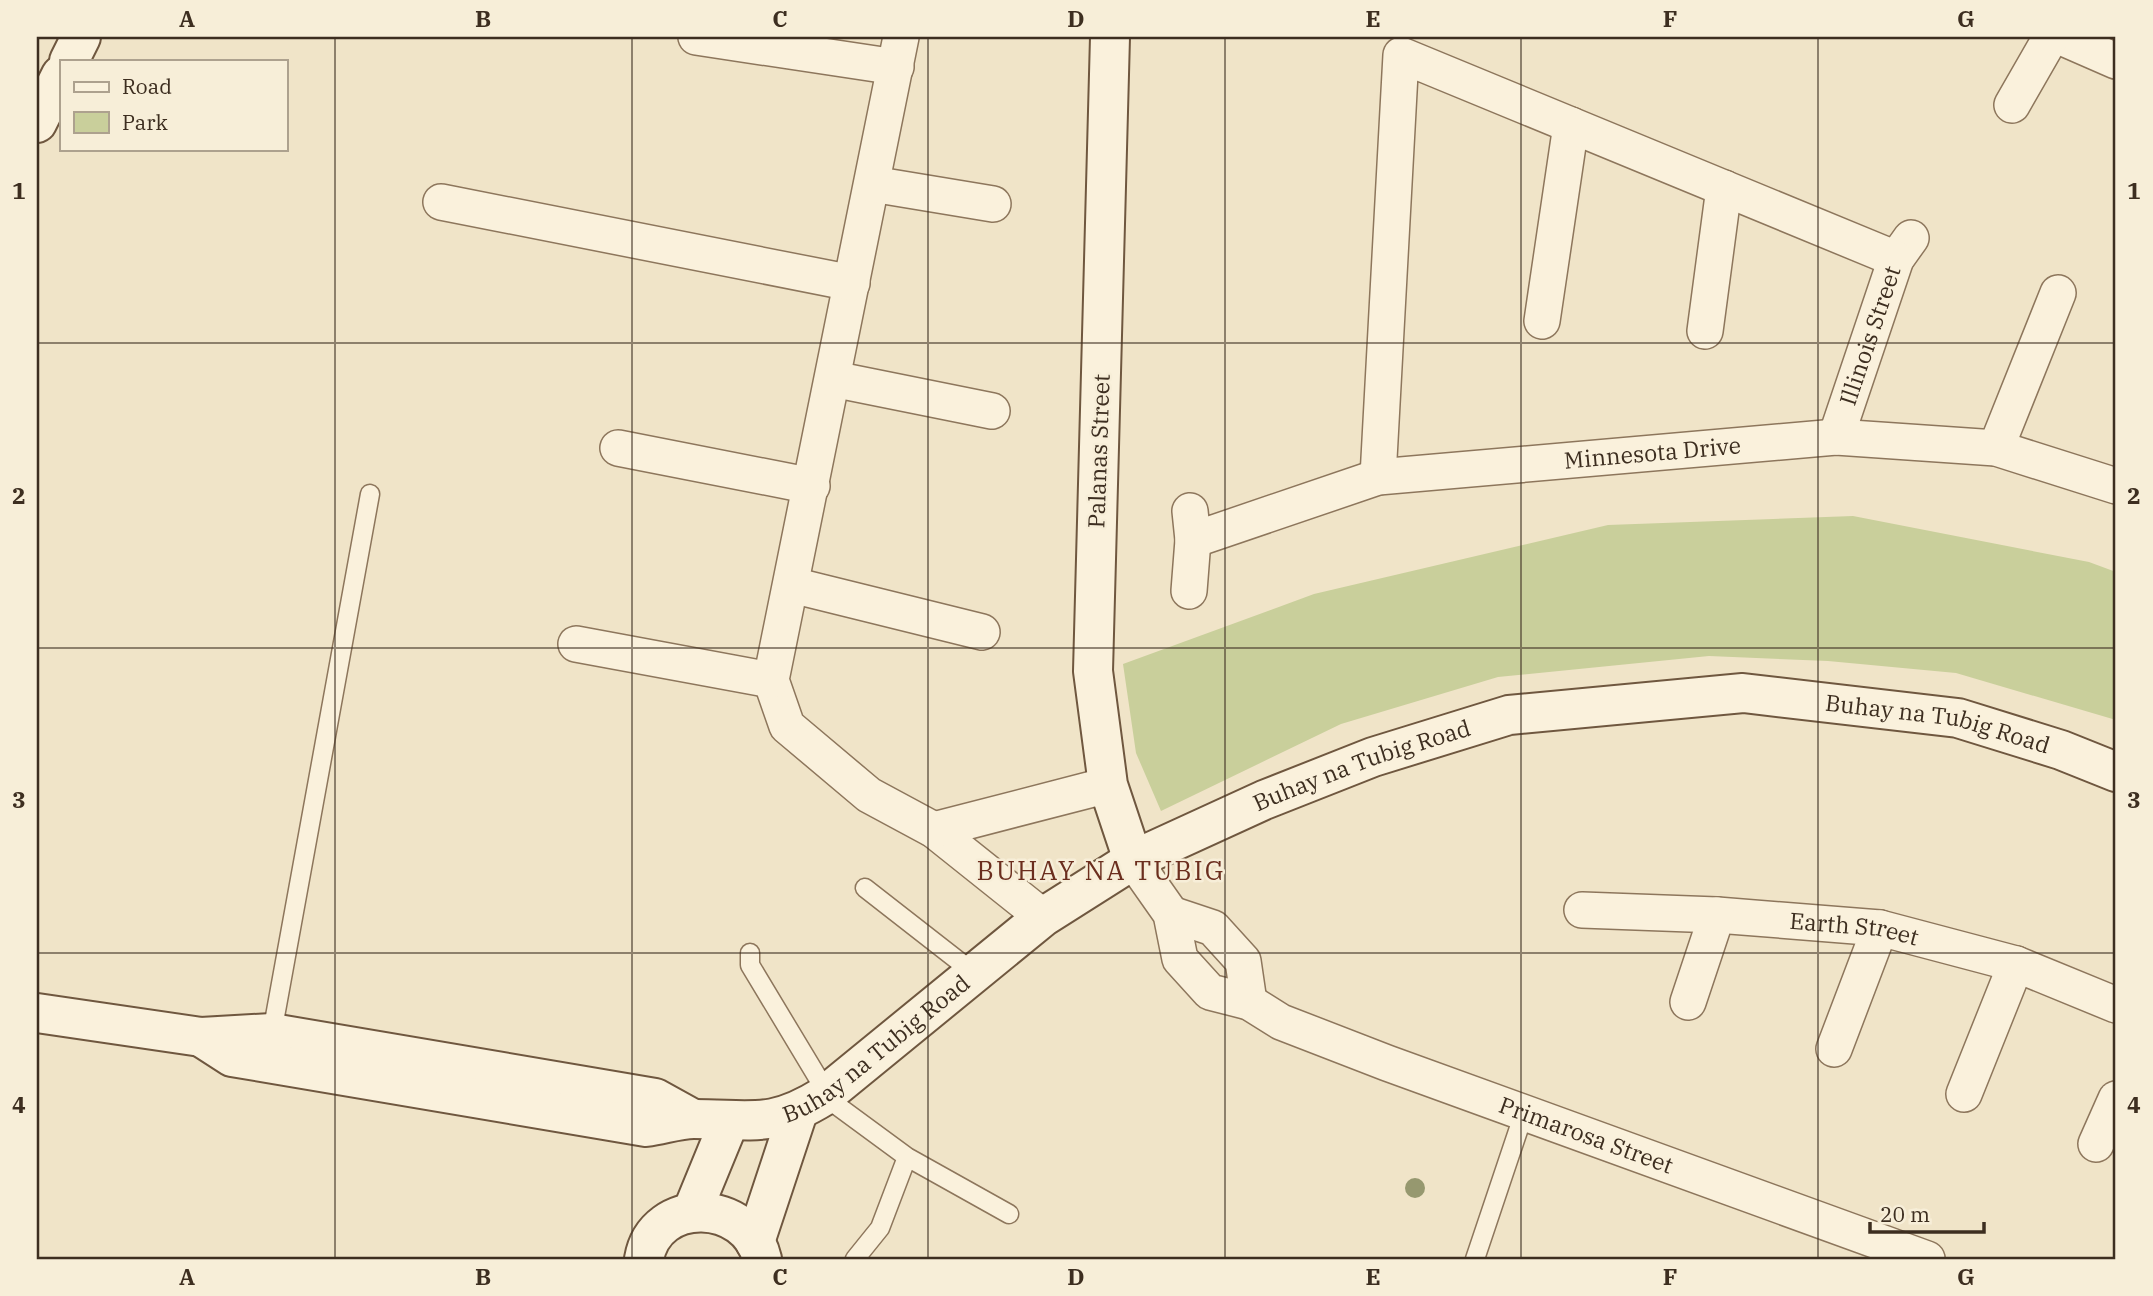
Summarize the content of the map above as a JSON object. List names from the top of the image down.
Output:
{
  "streets": {
    "main road": ["Palanas Street", "Buhay na Tubig Road"],
    "street": [
      "Illinois Street",
      "Minnesota Drive",
      "Earth Street",
      "Primarosa Street"
    ]
  },
  "crossings": [
    ["Illinois Street", "Minnesota Drive"],
    ["Palanas Street", "Buhay na Tubig Road"],
    ["Palanas Street", "Primarosa Street"],
    ["Buhay na Tubig Road", "Primarosa Street"]
  ],
  "districts": ["BUHAY NA TUBIG"],
  "legend": ["Road", "Park"],
  "scale_bar": "20 m",
  "grid": {
    "columns": [
      "A",
      "B",
      "C",
      "D",
      "E",
      "F",
      "G"
    ],
    "rows": [
      "1",
      "2",
      "3",
      "4"
    ]
  }
}
